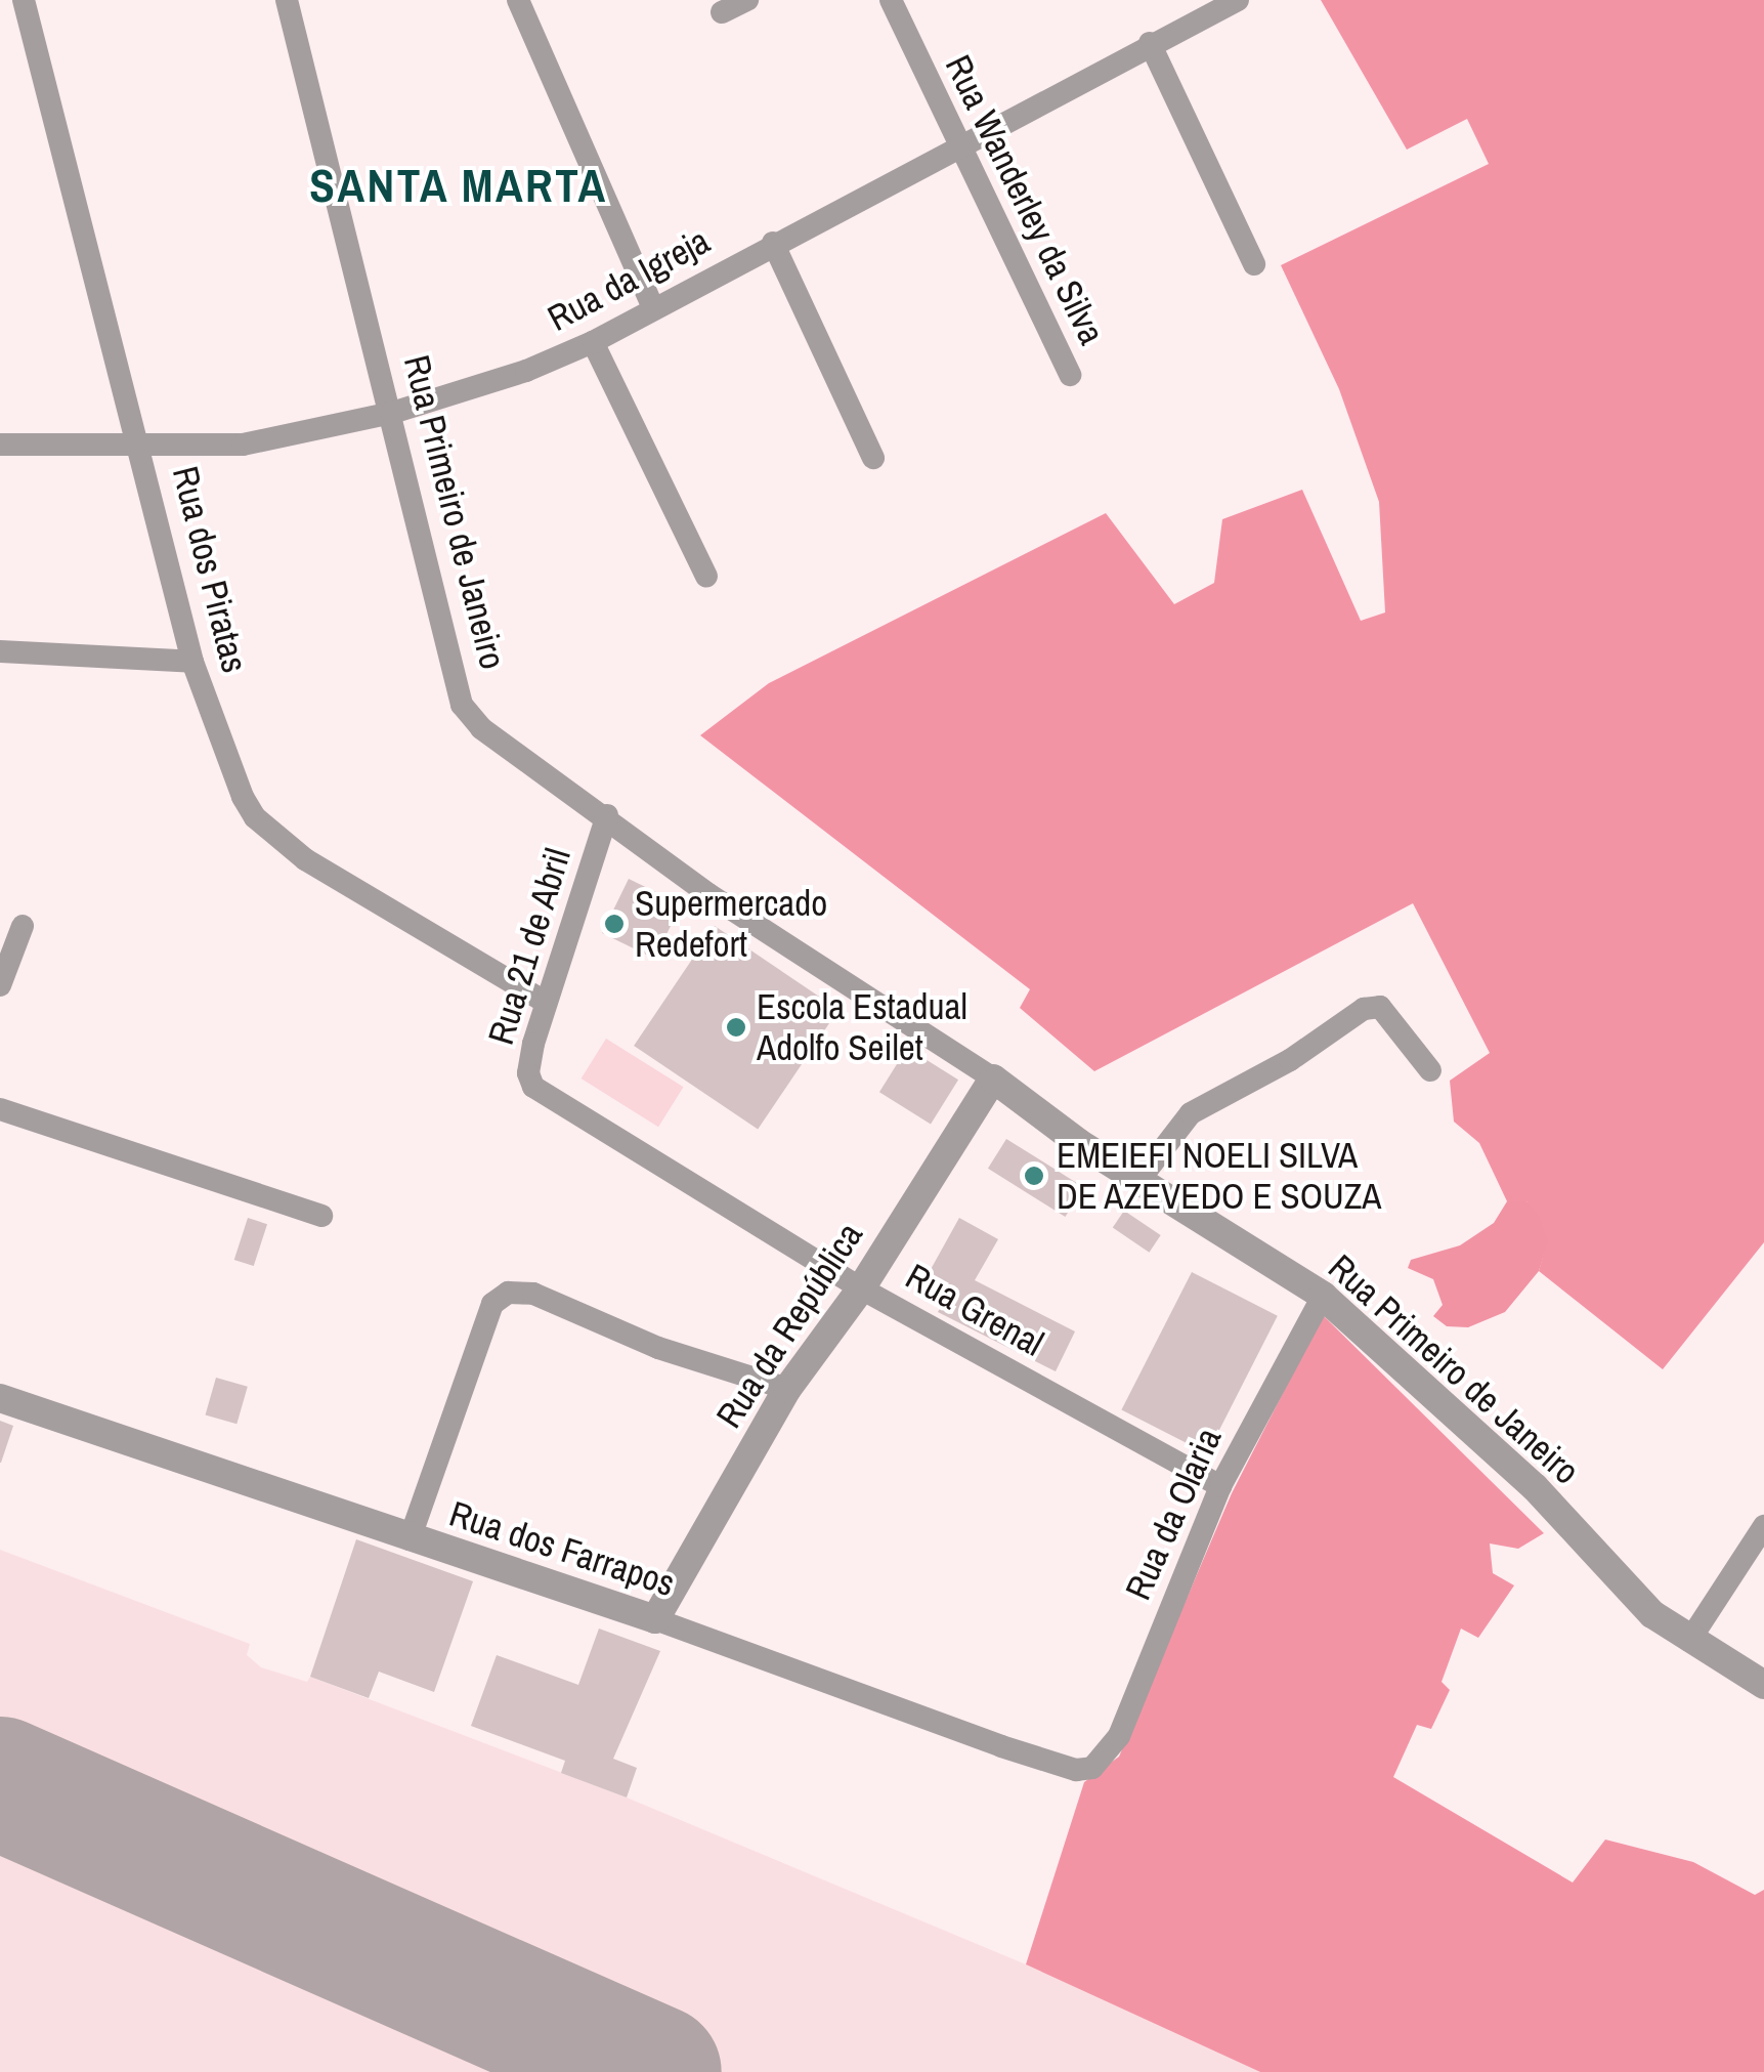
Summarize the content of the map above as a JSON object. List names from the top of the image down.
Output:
{
  "streets": {
    "street": [
      "Rua Wanderley da Silva",
      "Rua da Igreja",
      "Rua Primeiro de Janeiro",
      "Rua dos Piratas",
      "Rua 21 de Abril",
      "Rua Grenal",
      "Rua da República",
      "Rua da Olaria",
      "Rua dos Farrapos"
    ]
  },
  "crossings": [
    ["Rua Wanderley da Silva", "Rua da Igreja"],
    ["Rua da Igreja", "Rua Primeiro de Janeiro"],
    ["Rua da Igreja", "Rua dos Piratas"],
    ["Rua Primeiro de Janeiro", "Rua 21 de Abril"],
    ["Rua Primeiro de Janeiro", "Rua da República"],
    ["Rua Primeiro de Janeiro", "Rua da Olaria"],
    ["Rua dos Piratas", "Rua 21 de Abril"],
    ["Rua 21 de Abril", "Rua Grenal"],
    ["Rua Grenal", "Rua da República"],
    ["Rua Grenal", "Rua da Olaria"],
    ["Rua da República", "Rua dos Farrapos"],
    ["Rua da Olaria", "Rua dos Farrapos"]
  ],
  "districts": ["SANTA MARTA"],
  "places": ["Supermercado Redefort", "Escola Estadual Adolfo Seilet", "EMEIEFI NOELI SILVA DE AZEVEDO E SOUZA"]
}
